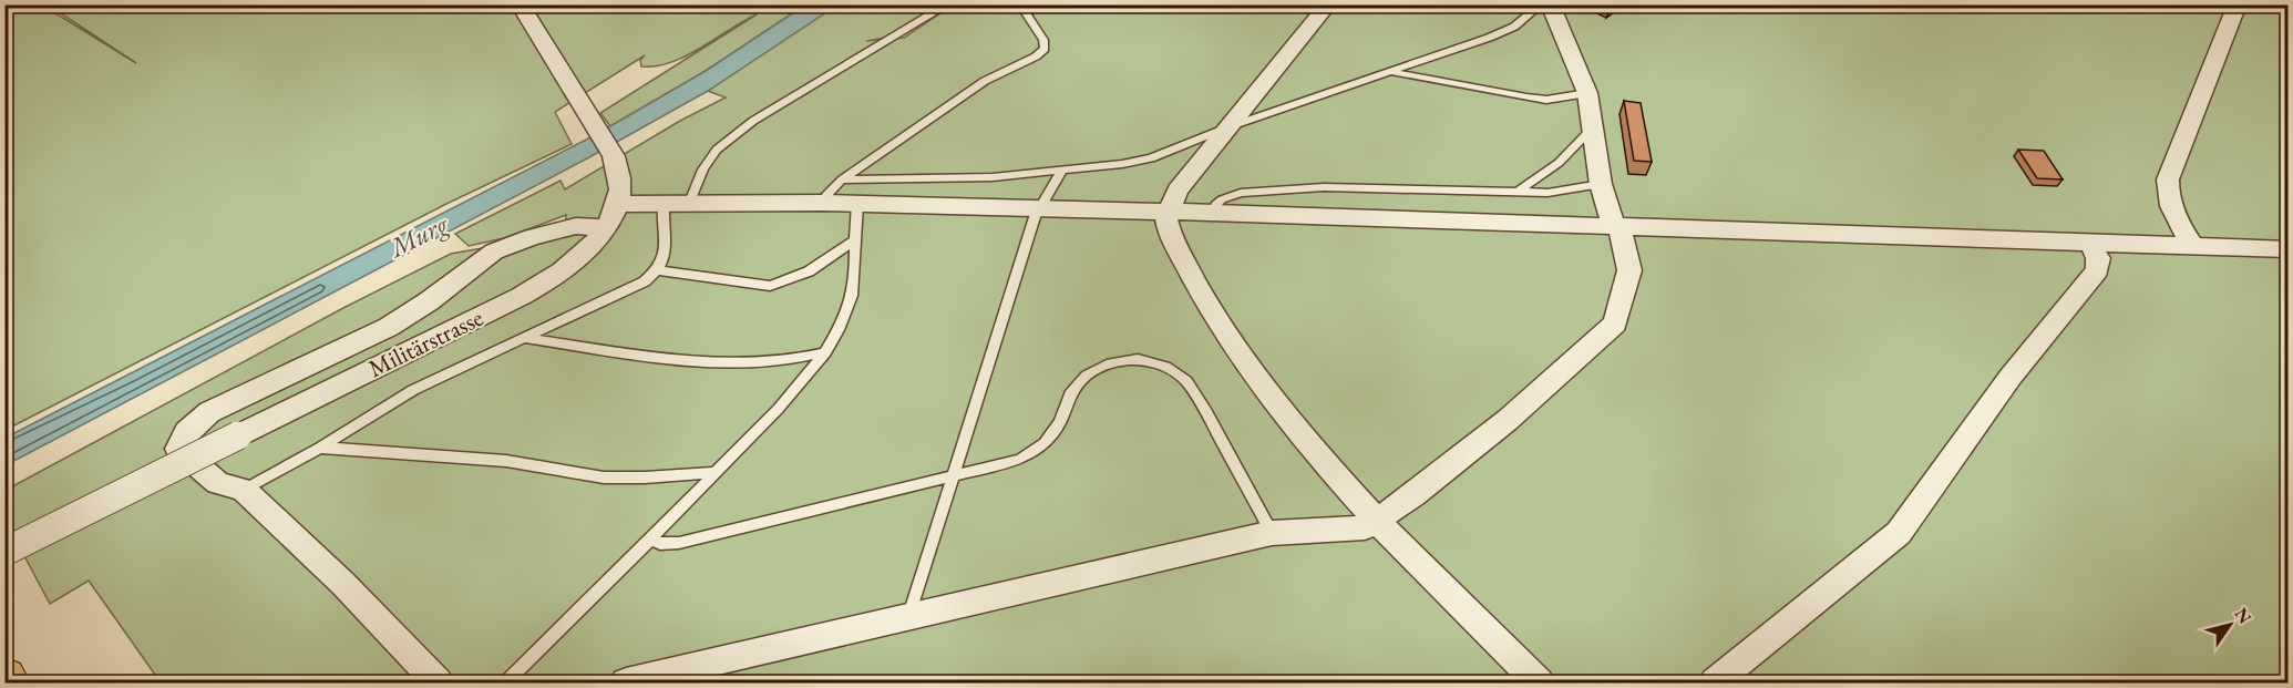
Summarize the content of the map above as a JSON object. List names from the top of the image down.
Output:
{
  "streets": {
    "street": ["Militärstrasse"]
  },
  "water": ["Murg"],
  "north": "top right"
}
